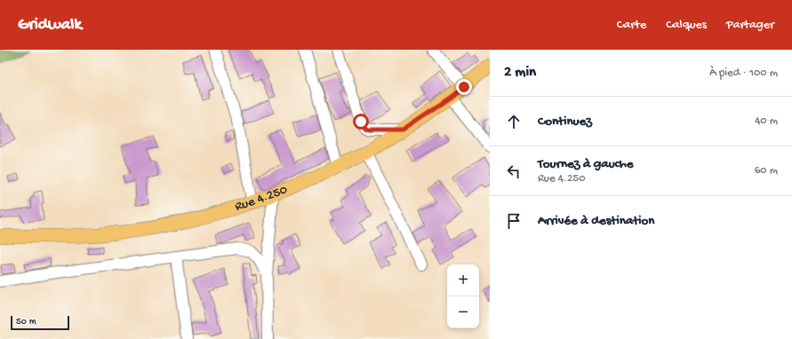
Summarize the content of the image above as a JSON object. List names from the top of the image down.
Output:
{
  "streets": {
    "main road": ["Rue 4.250"]
  },
  "scale_bar": "50 m",
  "page": {
    "header": "Gridwalk",
    "nav": ["Carte", "Calques", "Partager"],
    "heading": ["2 min", "À pied · 100 m"],
    "list": [
      ["Continuez", "40 m"],
      ["Tournez à gauche", "Rue 4.250", "60 m"],
      "Arrivée à destination"
    ],
    "map_buttons": ["+", "−"],
    "scale": "50 m"
  }
}
